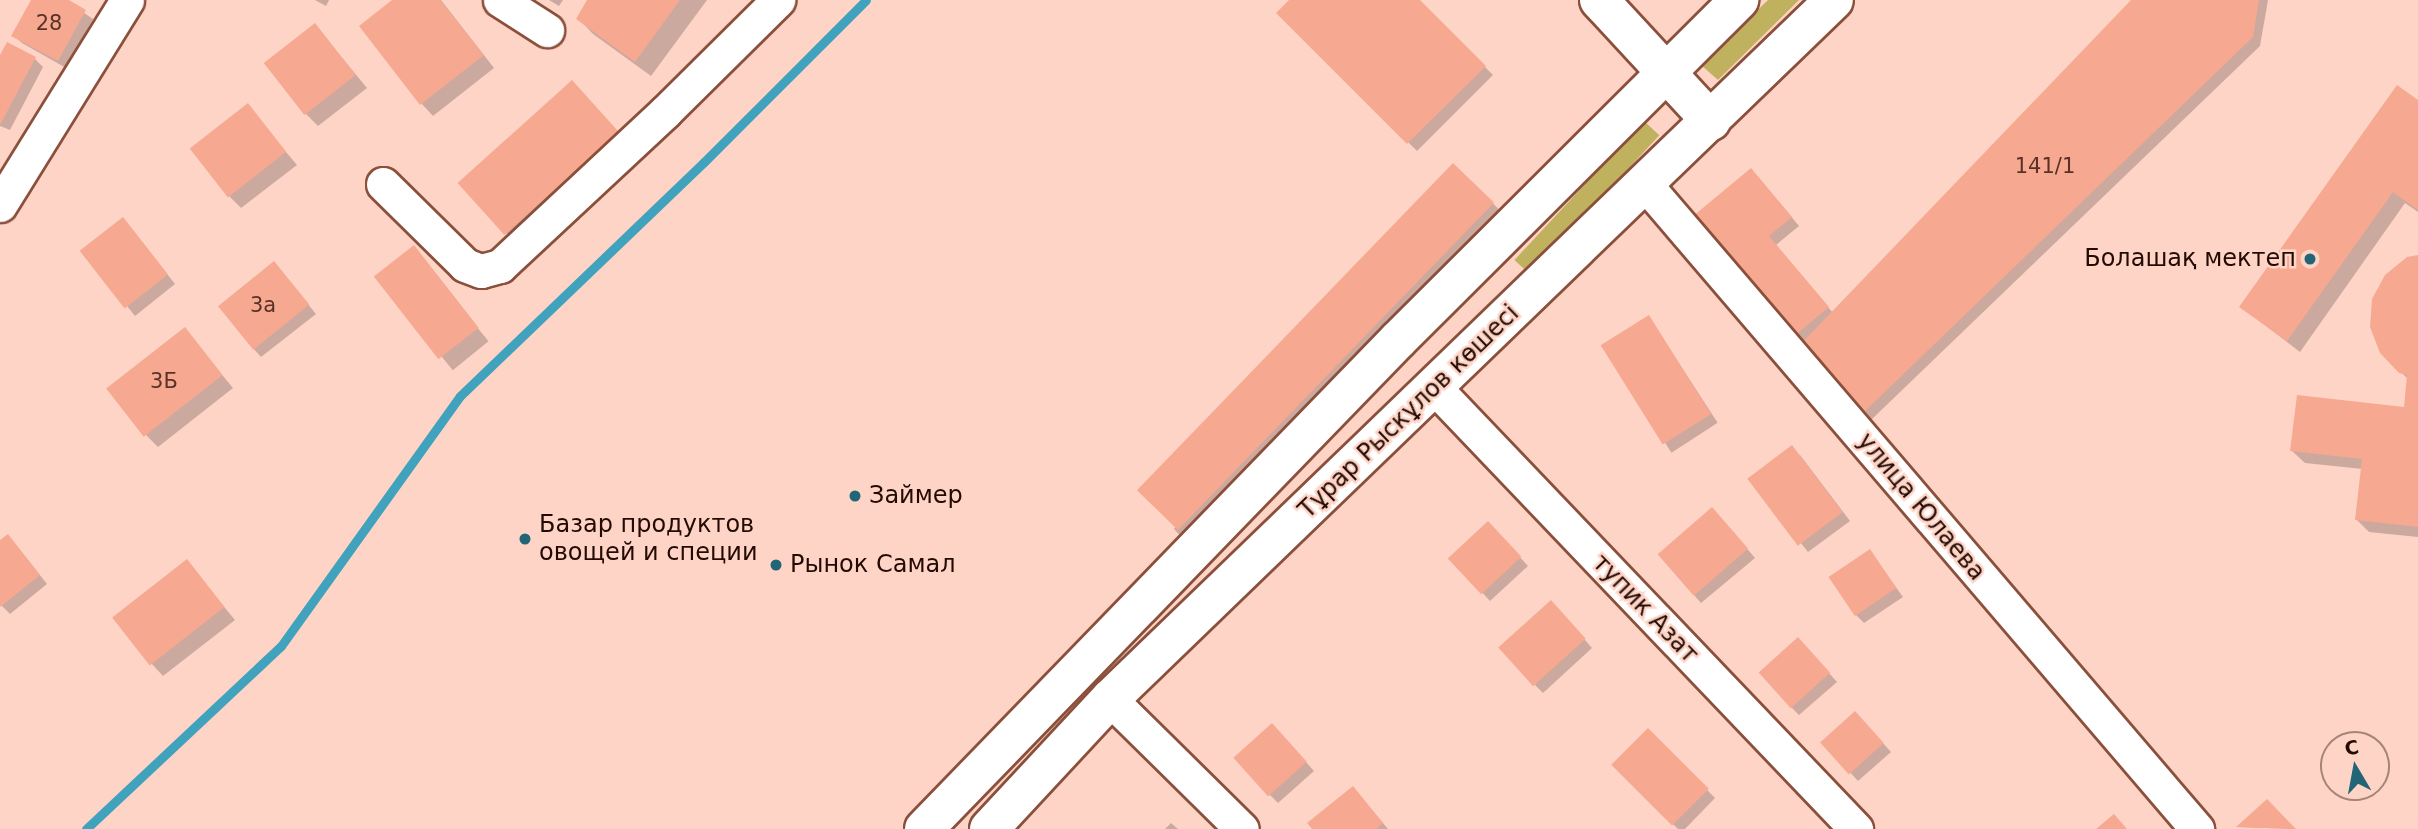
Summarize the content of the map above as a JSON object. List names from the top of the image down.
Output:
{
  "streets": {
    "main road": ["Тұрар Рыскұлов көшесі"],
    "street": ["улица Юлаева", "тупик Азат"]
  },
  "crossings": [
    ["Тұрар Рыскұлов көшесі", "улица Юлаева"],
    ["Тұрар Рыскұлов көшесі", "тупик Азат"]
  ],
  "places": [
    "Болашақ мектеп",
    "Займер",
    "Базар продуктов овощей и специи",
    "Рынок Самал"
  ],
  "house_numbers": [
    "28",
    "141/1",
    "3а",
    "3Б"
  ],
  "north": "top"
}
